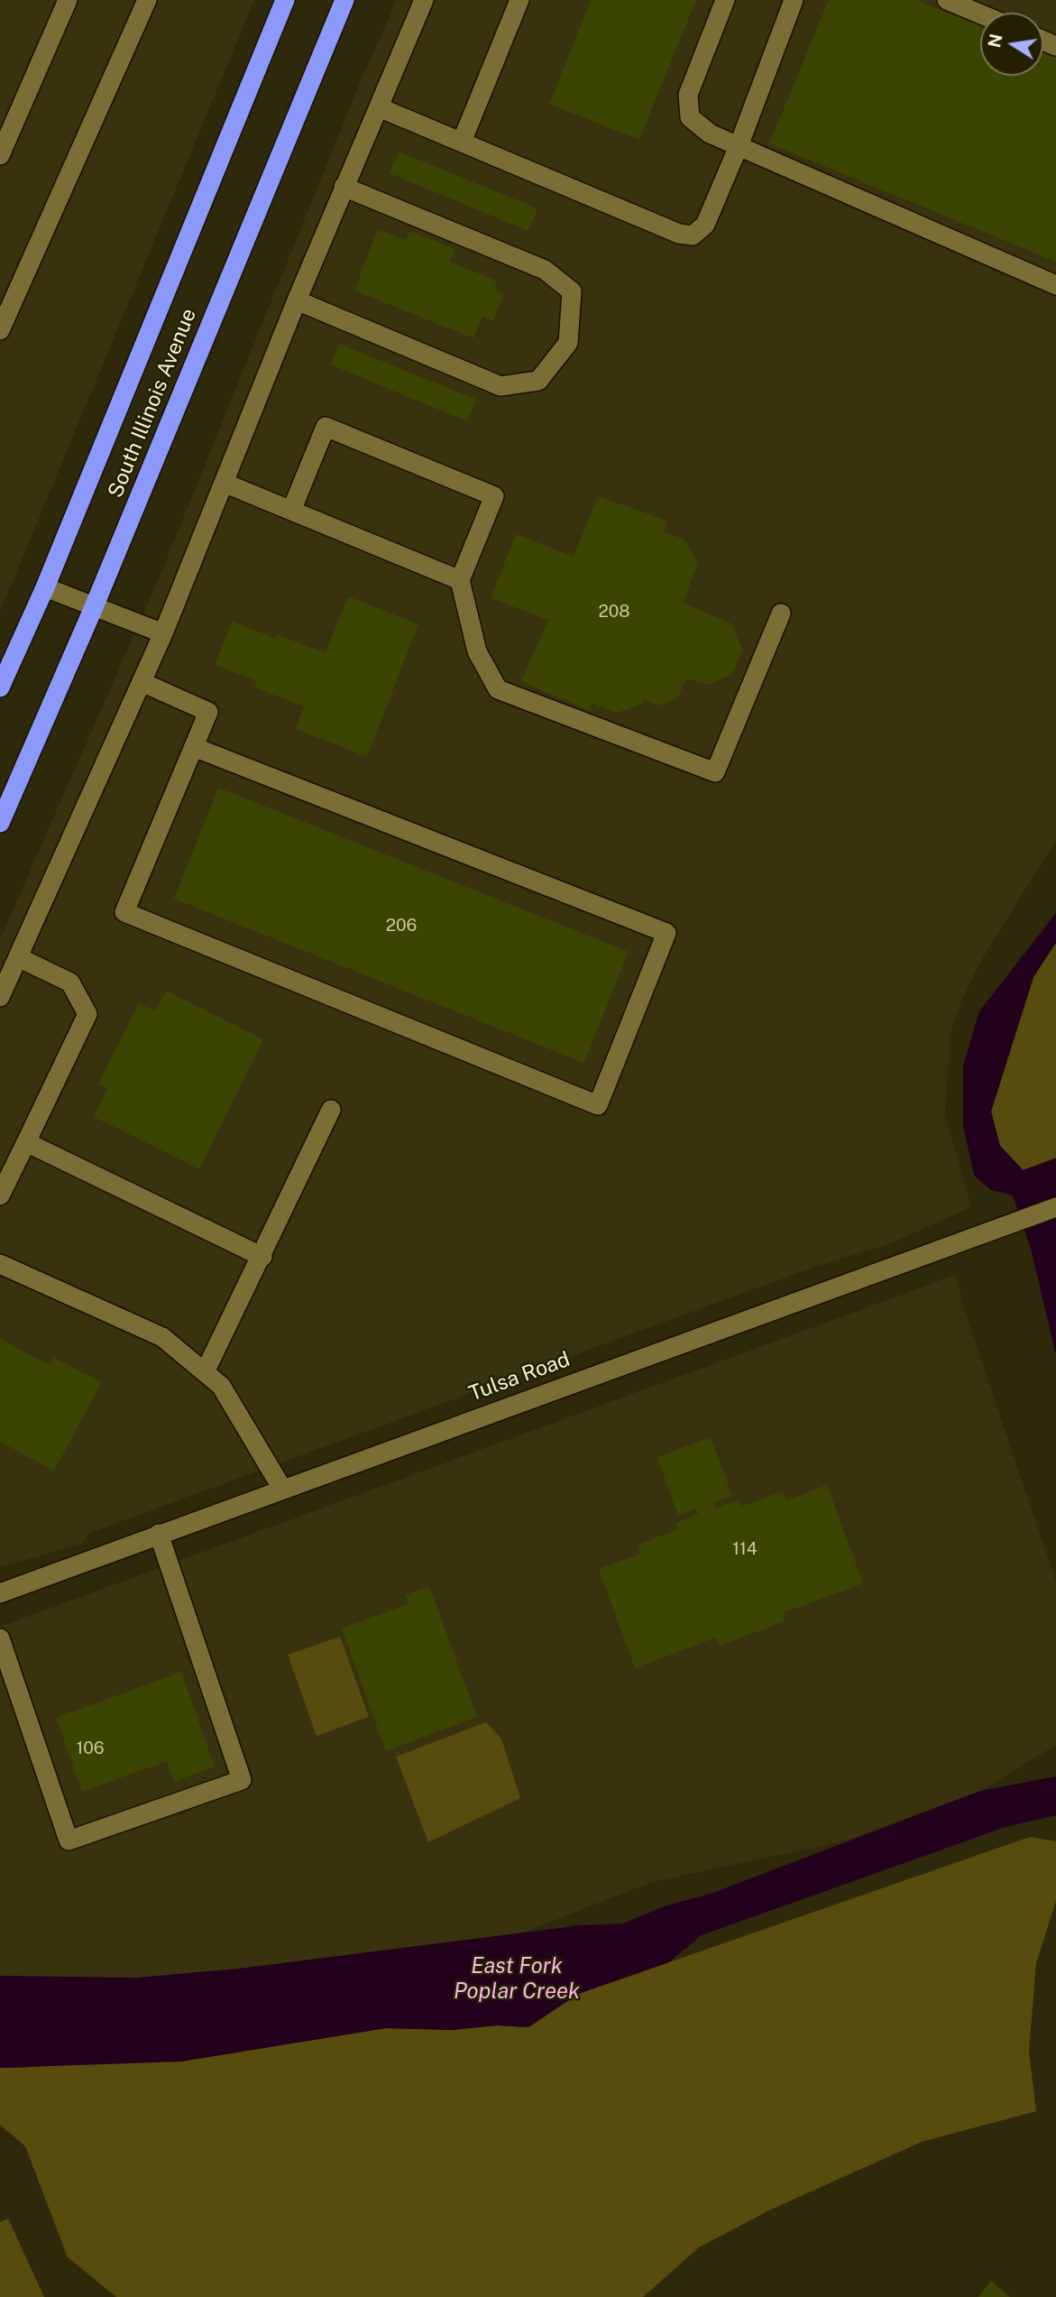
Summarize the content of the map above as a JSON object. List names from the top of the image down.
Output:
{
  "streets": {
    "highway": ["South Illinois Avenue"],
    "street": ["Tulsa Road"]
  },
  "water": ["East Fork Poplar Creek"],
  "house_numbers": [
    "208",
    "206",
    "114",
    "106"
  ],
  "north": "left"
}
